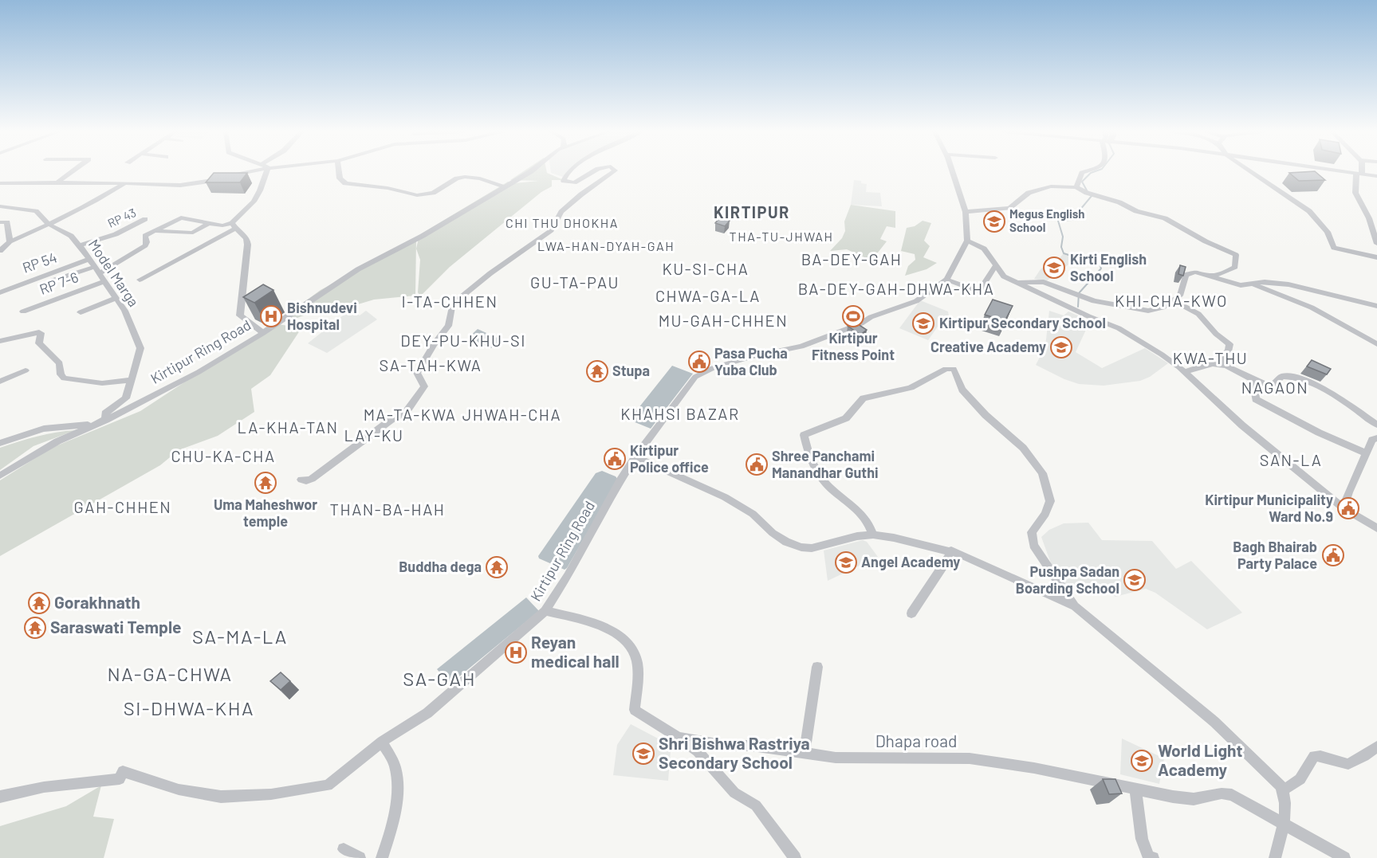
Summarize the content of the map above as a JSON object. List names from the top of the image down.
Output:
{
  "streets": {
    "street": [
      "RP 43",
      "RP 54",
      "Model Marga",
      "RP 7-6",
      "Kirtipur Ring Road",
      "Dhapa road"
    ]
  },
  "crossings": [
    ["RP 43", "Model Marga"],
    ["RP 54", "Model Marga"],
    ["Model Marga", "RP 7-6"],
    ["Model Marga", "Kirtipur Ring Road"],
    ["Kirtipur Ring Road", "Dhapa road"]
  ],
  "districts": [
    "KIRTIPUR",
    "CHI THU DHOKHA",
    "THA-TU-JHWAH",
    "LWA-HAN-DYAH-GAH",
    "BA-DEY-GAH",
    "KU-SI-CHA",
    "GU-TA-PAU",
    "BA-DEY-GAH-DHWA-KHA",
    "CHWA-GA-LA",
    "KHI-CHA-KWO",
    "I-TA-CHHEN",
    "MU-GAH-CHHEN",
    "DEY-PU-KHU-SI",
    "KWA-THU",
    "SA-TAH-KWA",
    "NAGAON",
    "KHAHSI BAZAR",
    "MA-TA-KWA",
    "JHWAH-CHA",
    "LA-KHA-TAN",
    "LAY-KU",
    "CHU-KA-CHA",
    "SAN-LA",
    "GAH-CHHEN",
    "THAN-BA-HAH",
    "SA-MA-LA",
    "NA-GA-CHWA",
    "SA-GAH",
    "SI-DHWA-KHA"
  ],
  "places": {
    "school or university": [
      "Megus English School",
      "Kirti English School",
      "Kirtipur Secondary School",
      "Creative Academy",
      "Angel Academy",
      "Pushpa Sadan Boarding School",
      "Shri Bishwa Rastriya Secondary School",
      "World Light Academy"
    ],
    "hospital": ["Bishnudevi Hospital", "Reyan medical hall"],
    "sports": ["Kirtipur Fitness Point"],
    "public building": [
      "Pasa Pucha Yuba Club",
      "Kirtipur Police office",
      "Shree Panchami Manandhar Guthi",
      "Kirtipur Municipality Ward No.9",
      "Bagh Bhairab Party Palace"
    ],
    "temple": [
      "Stupa",
      "Uma Maheshwor temple",
      "Buddha dega",
      "Gorakhnath",
      "Saraswati Temple"
    ]
  }
}
